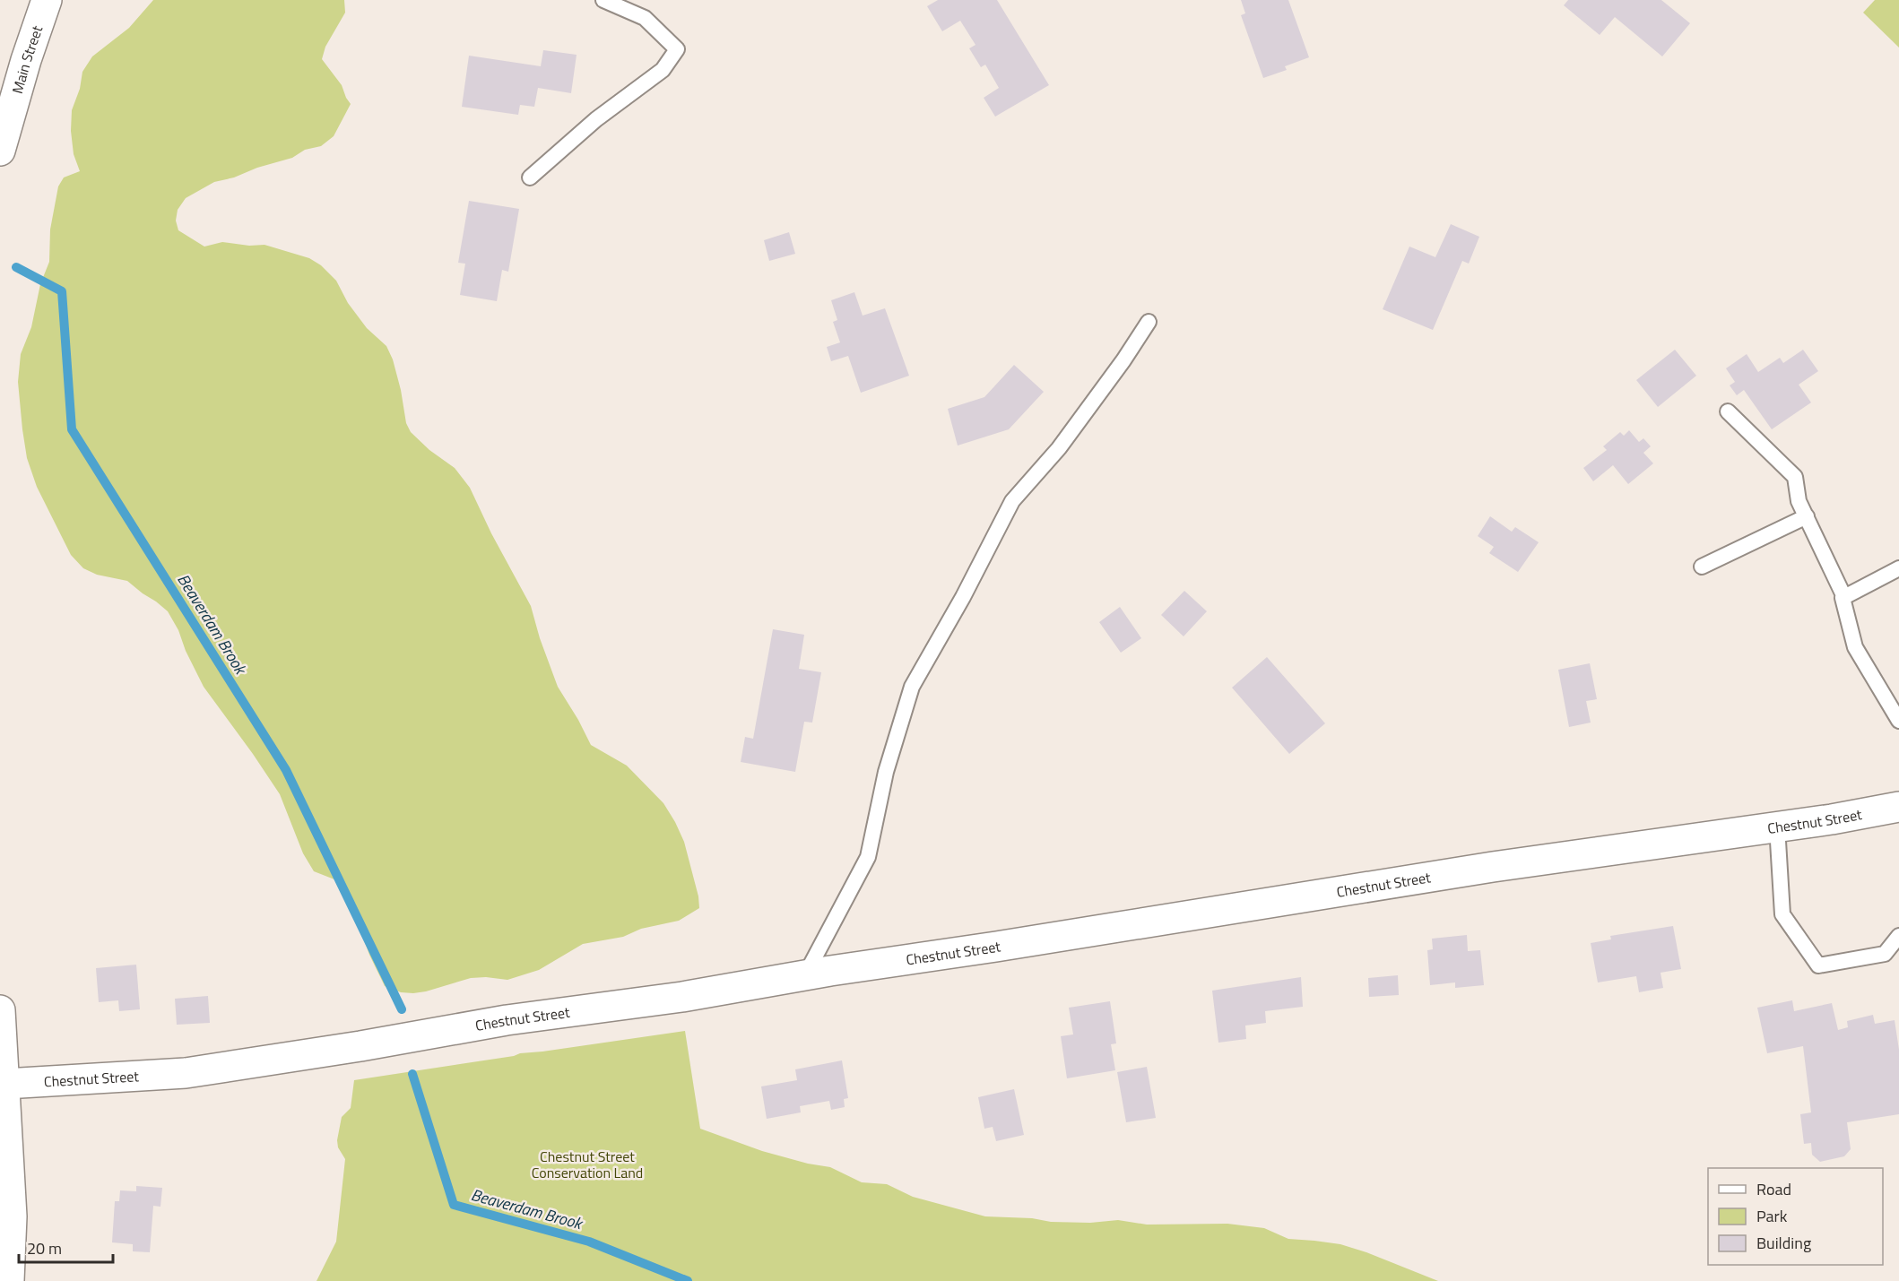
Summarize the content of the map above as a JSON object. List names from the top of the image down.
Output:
{
  "streets": {
    "street": ["Main Street", "Chestnut Street"]
  },
  "water": ["Beaverdam Brook"],
  "parks": ["Chestnut Street Conservation Land"],
  "legend": ["Road", "Park", "Building"],
  "scale_bar": "20 m"
}
